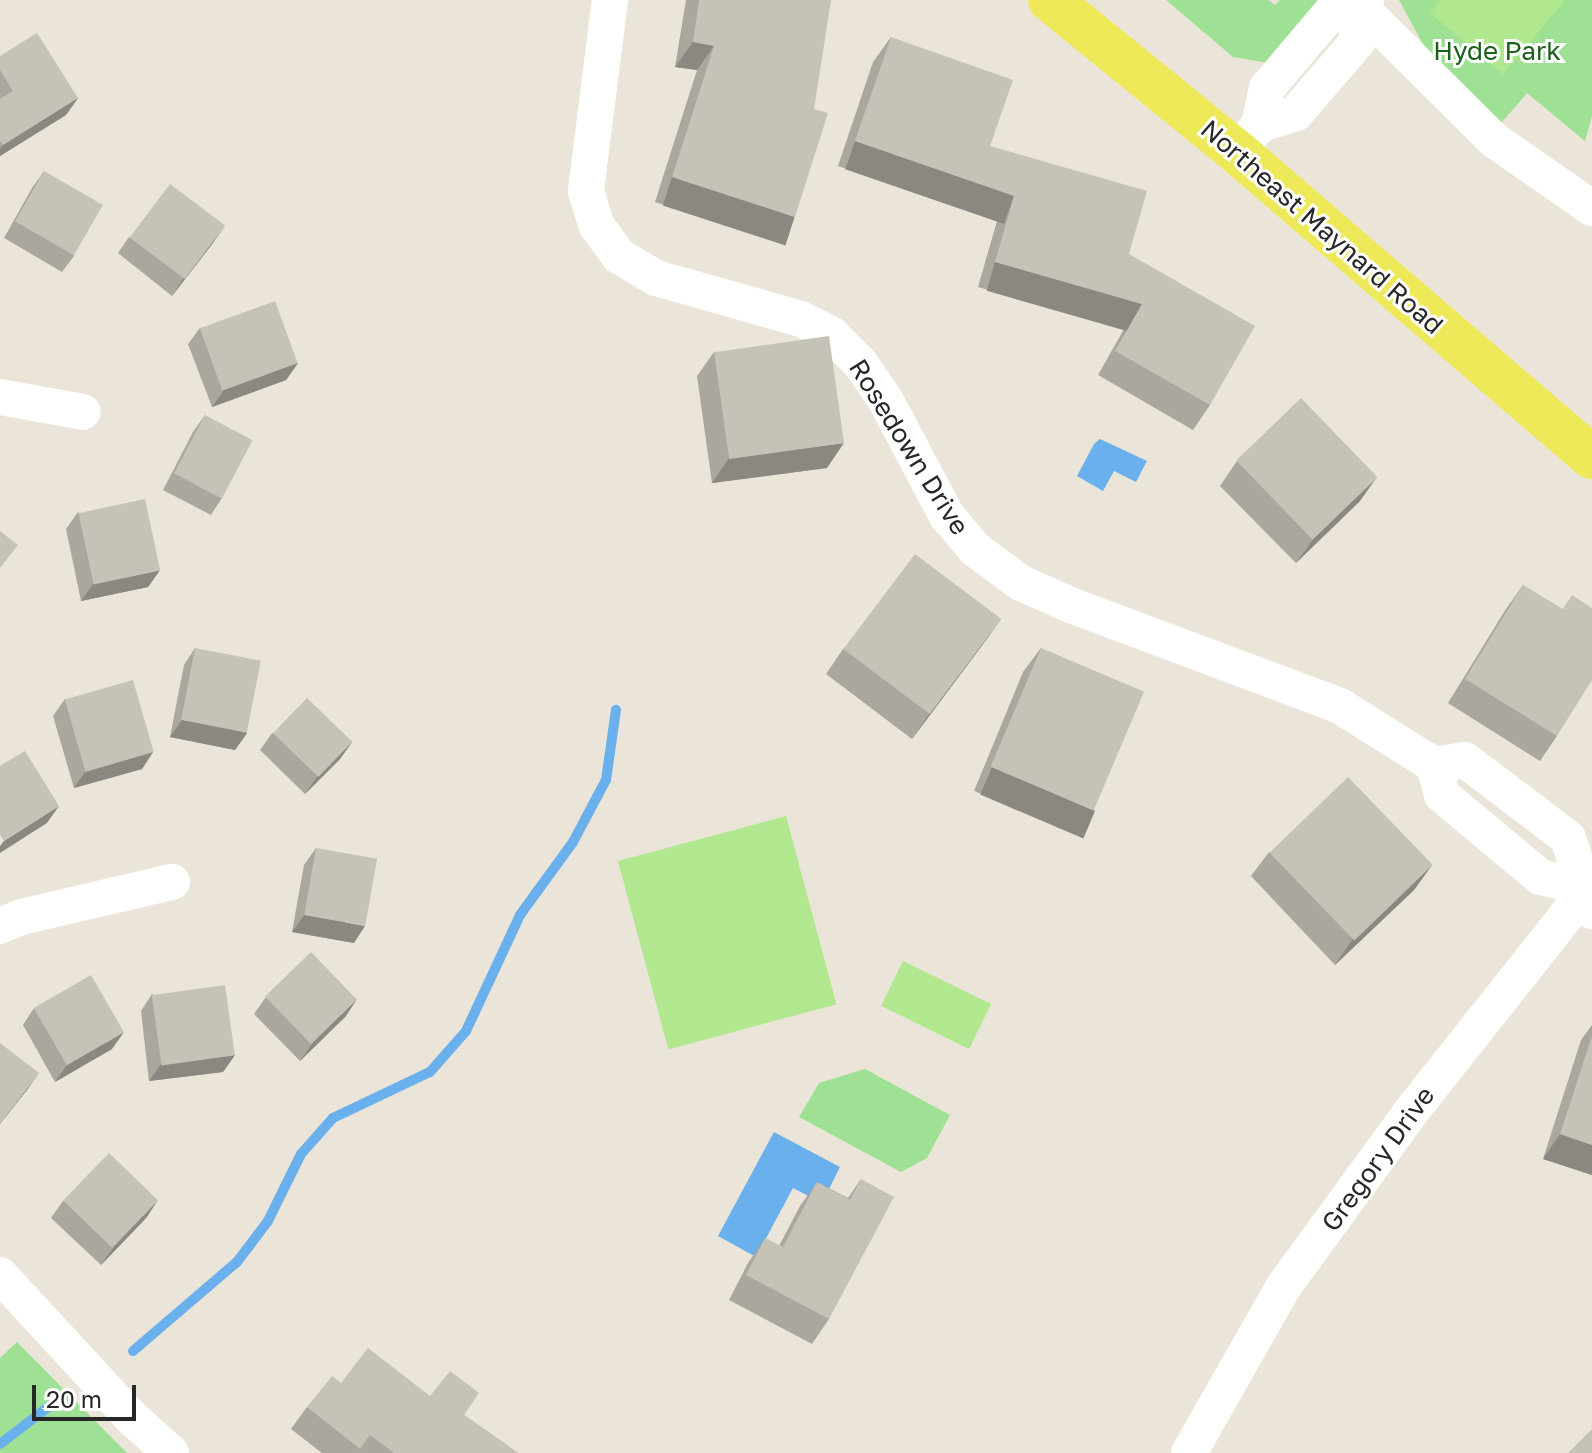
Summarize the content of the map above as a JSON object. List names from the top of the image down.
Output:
{
  "streets": {
    "main road": ["Northeast Maynard Road"],
    "street": ["Rosedown Drive", "Gregory Drive"]
  },
  "parks": ["Hyde Park"],
  "scale_bar": "20 m"
}
